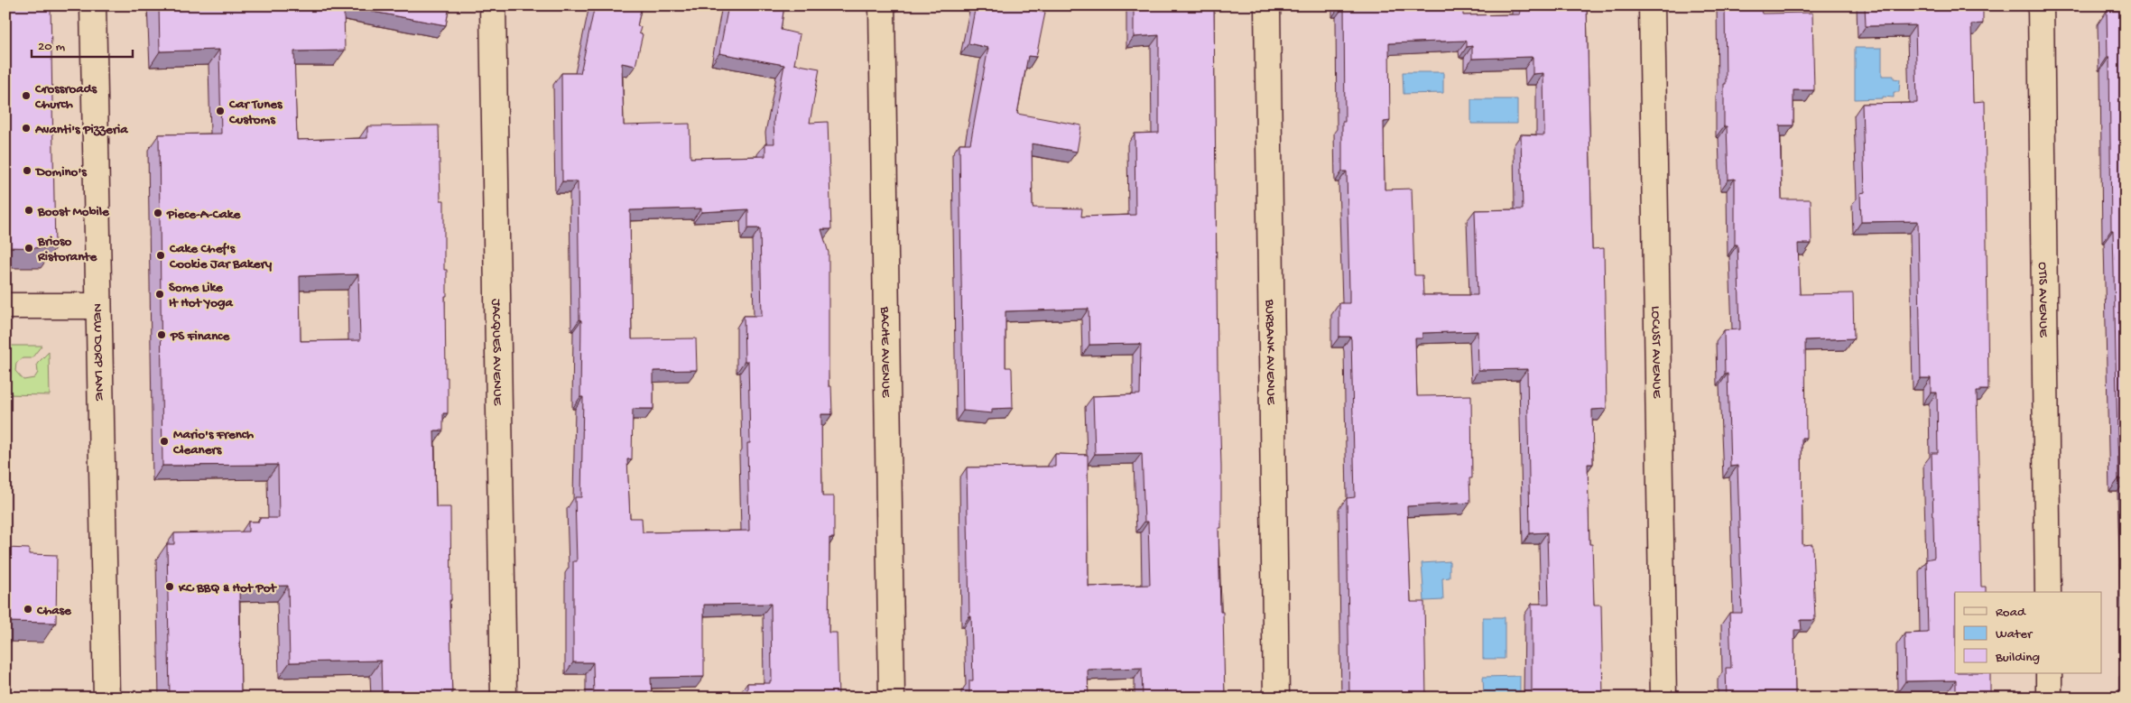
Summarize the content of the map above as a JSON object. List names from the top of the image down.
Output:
{
  "streets": {
    "street": [
      "OTIS AVENUE",
      "NEW DORP LANE",
      "JACQUES AVENUE",
      "BACHE AVENUE",
      "BURBANK AVENUE",
      "LOCUST AVENUE"
    ]
  },
  "places": [
    "Crossroads Church",
    "Car Tunes Customs",
    "Avanti's Pizzeria",
    "Domino's",
    "Boost Mobile",
    "Piece-A-Cake",
    "Brioso Ristorante",
    "Cake Chef's Cookie Jar Bakery",
    "Some Like It Hot Yoga",
    "PS Finance",
    "Mario's French Cleaners",
    "KC BBQ & Hot Pot",
    "Chase"
  ],
  "legend": ["Road", "Water", "Building"],
  "scale_bar": "20 m"
}
